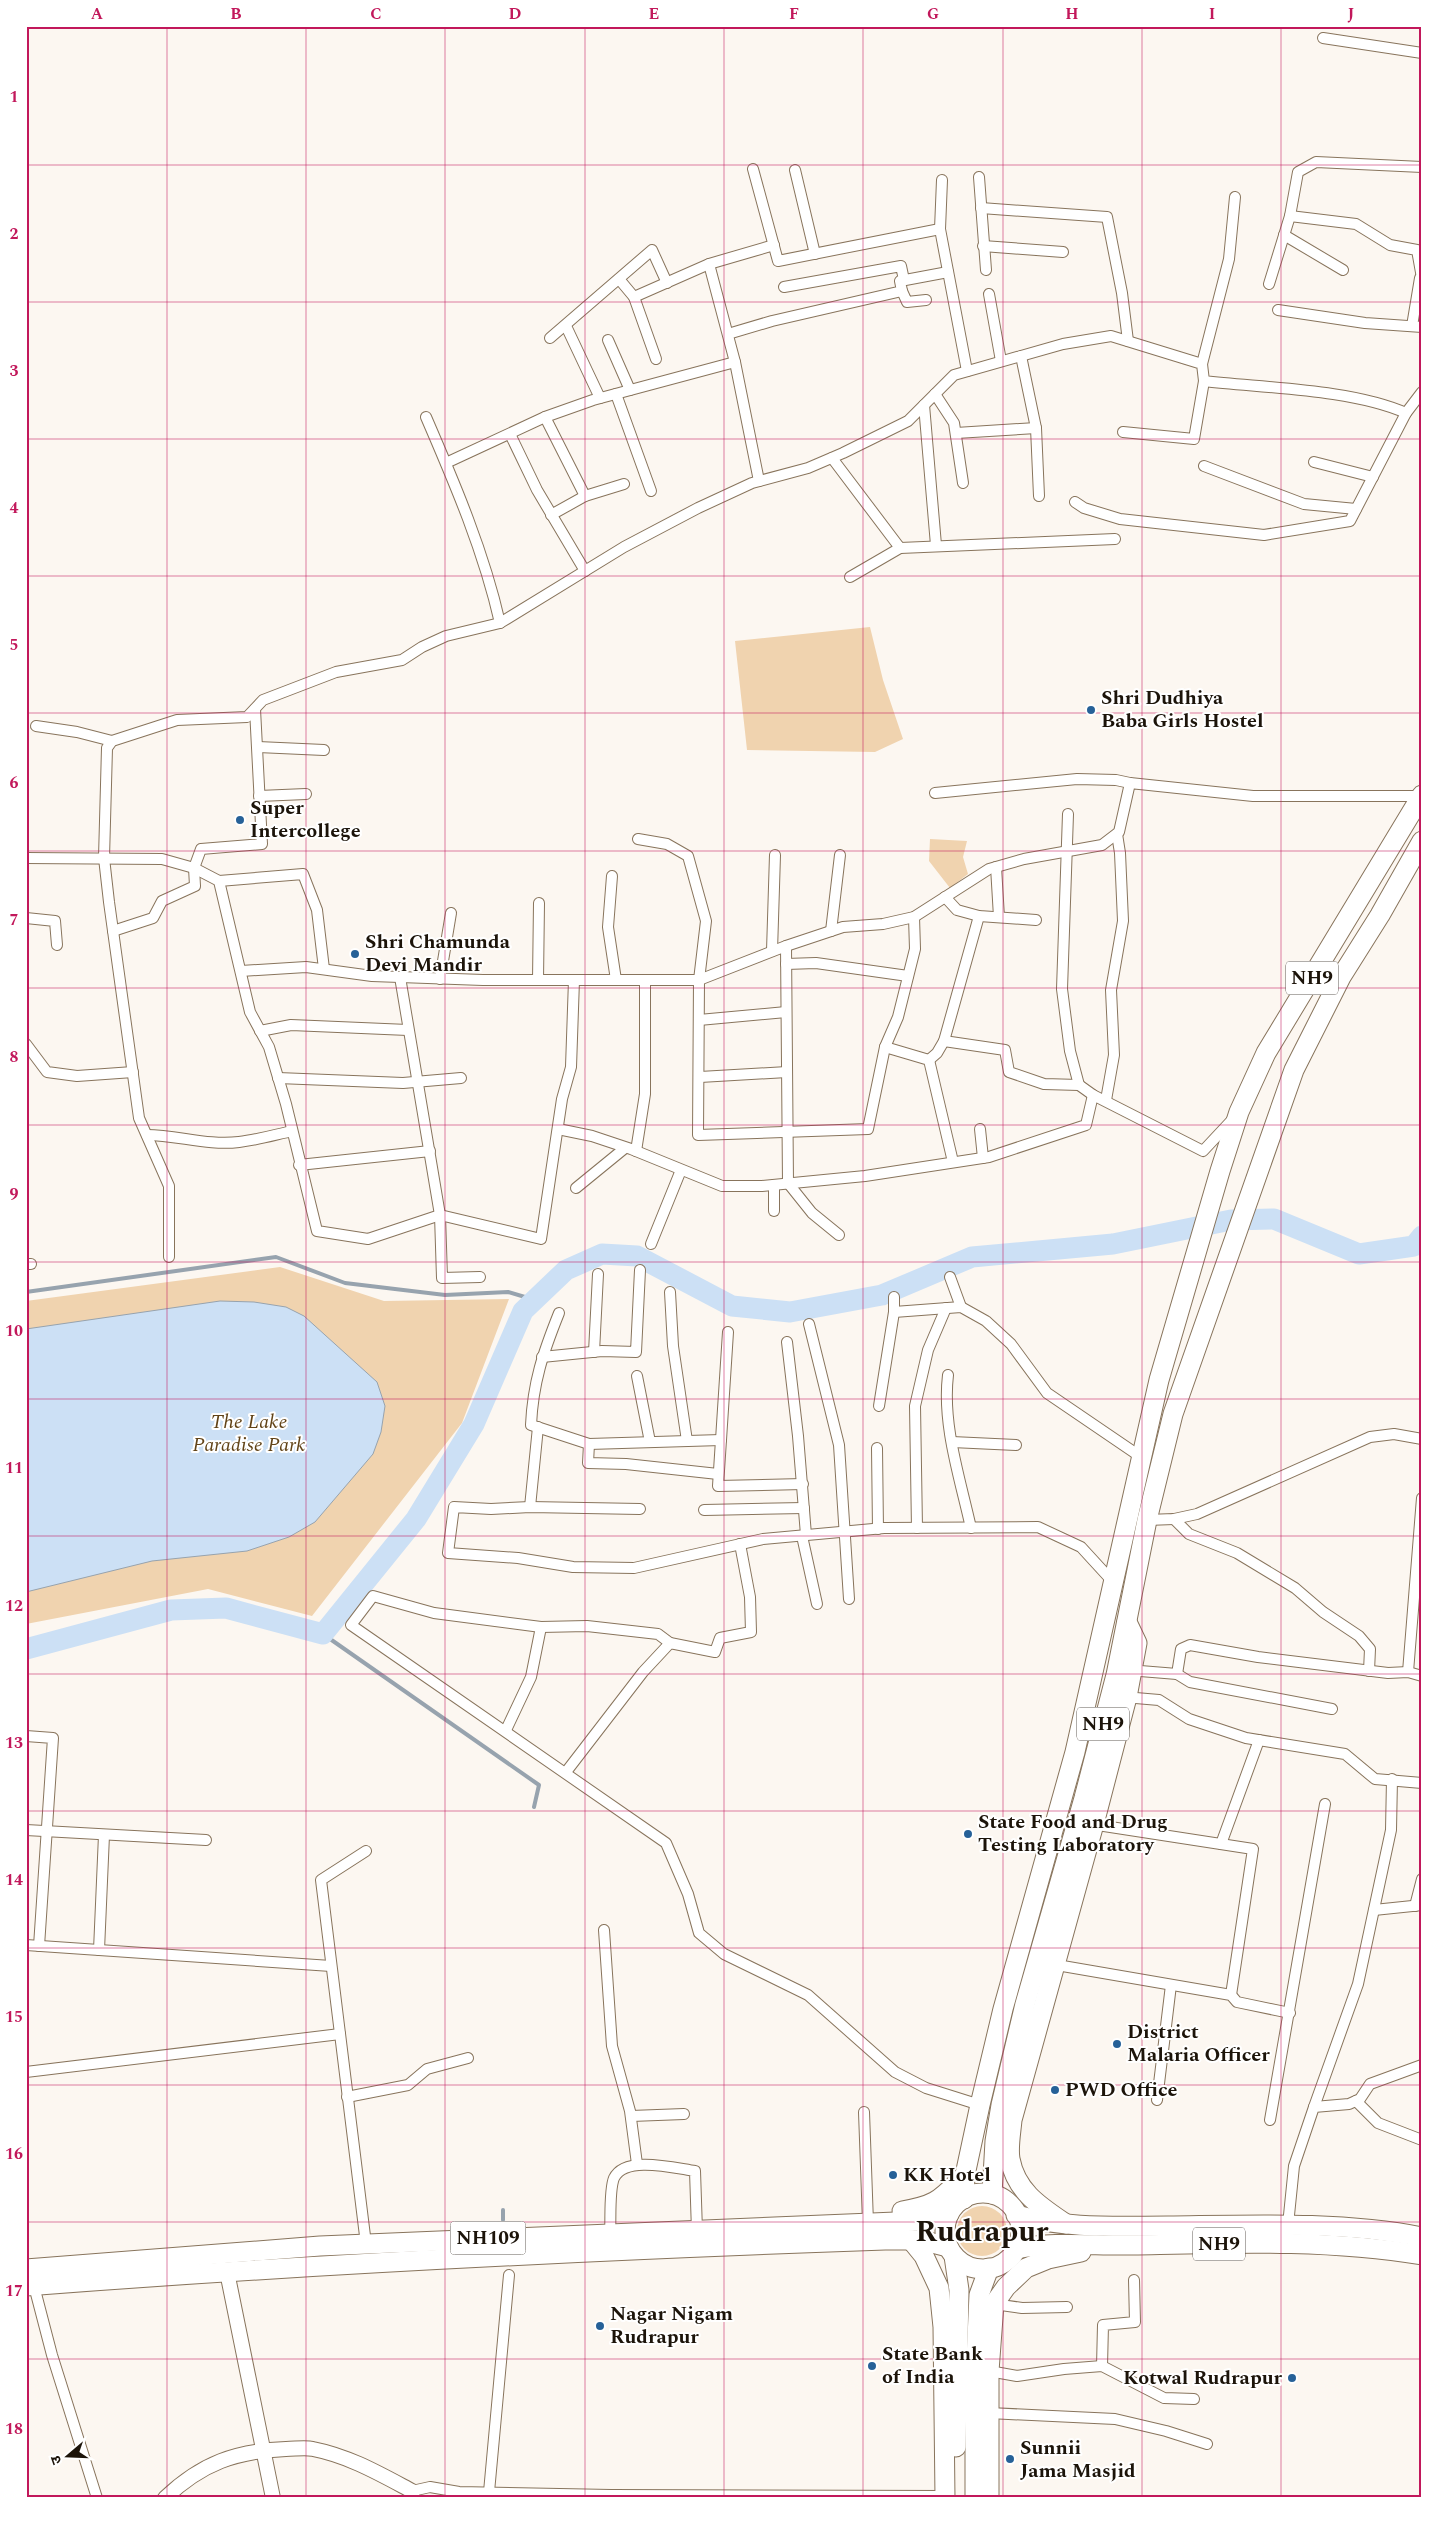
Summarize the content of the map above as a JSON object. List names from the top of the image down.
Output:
{
  "streets": {
    "highway": ["NH9", "NH109"]
  },
  "crossings": [
    ["NH9", "NH109"]
  ],
  "districts": ["Rudrapur"],
  "parks": ["The Lake Paradise Park"],
  "places": [
    "Shri Dudhiya Baba Girls Hostel",
    "Super Intercollege",
    "Shri Chamunda Devi Mandir",
    "State Food and Drug Testing Laboratory",
    "District Malaria Officer",
    "PWD Office",
    "KK Hotel",
    "Nagar Nigam Rudrapur",
    "State Bank of India",
    "Kotwal Rudrapur",
    "Sunnii Jama Masjid"
  ],
  "north": "left",
  "grid": {
    "columns": [
      "A",
      "B",
      "C",
      "D",
      "E",
      "F",
      "G",
      "H",
      "I",
      "J"
    ],
    "rows": [
      "1",
      "2",
      "3",
      "4",
      "5",
      "6",
      "7",
      "8",
      "9",
      "10",
      "11",
      "12",
      "13",
      "14",
      "15",
      "16",
      "17",
      "18"
    ]
  }
}
